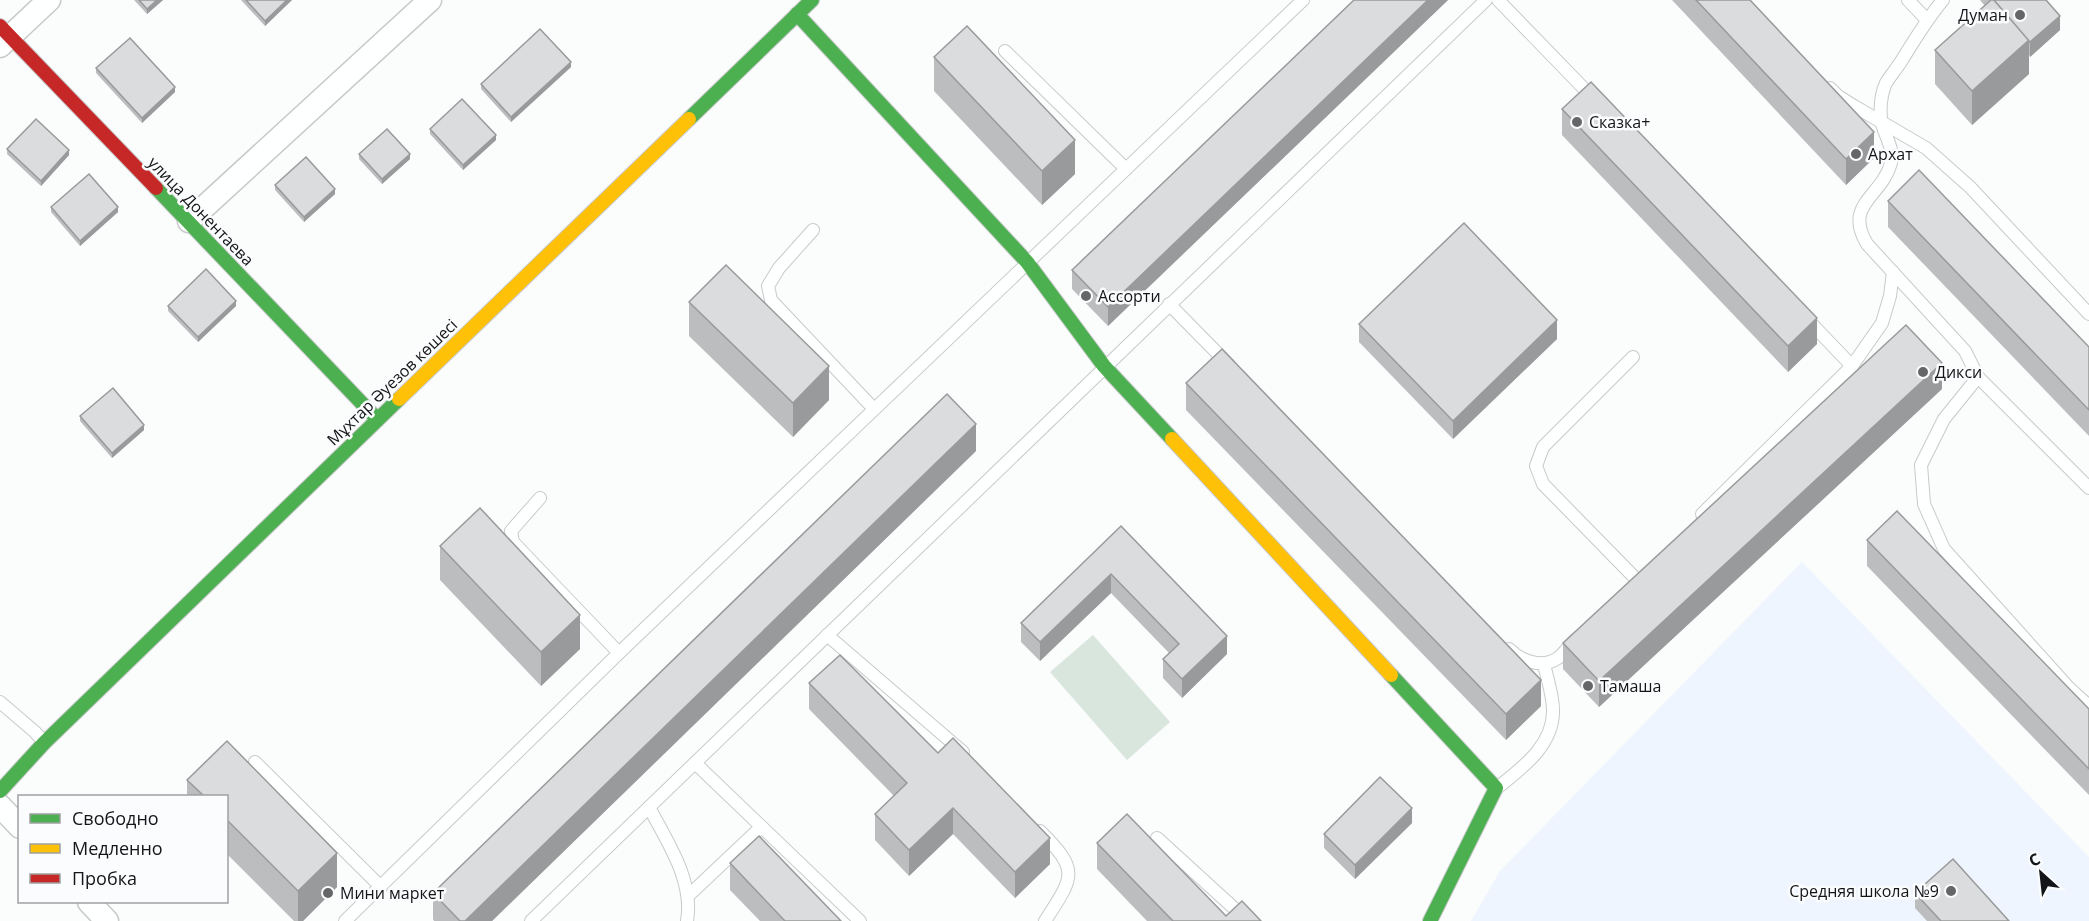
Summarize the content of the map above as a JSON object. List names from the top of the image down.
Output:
{
  "streets": {
    "street": ["улица Донентаева", "Мұхтар Әуезов көшесі"]
  },
  "crossings": [
    ["улица Донентаева", "Мұхтар Әуезов көшесі"]
  ],
  "places": [
    "Думан",
    "Сказка+",
    "Архат",
    "Ассорти",
    "Дикси",
    "Тамаша",
    "Средняя школа №9",
    "Мини маркет"
  ],
  "legend": ["Свободно", "Медленно", "Пробка"],
  "north": "top left"
}
